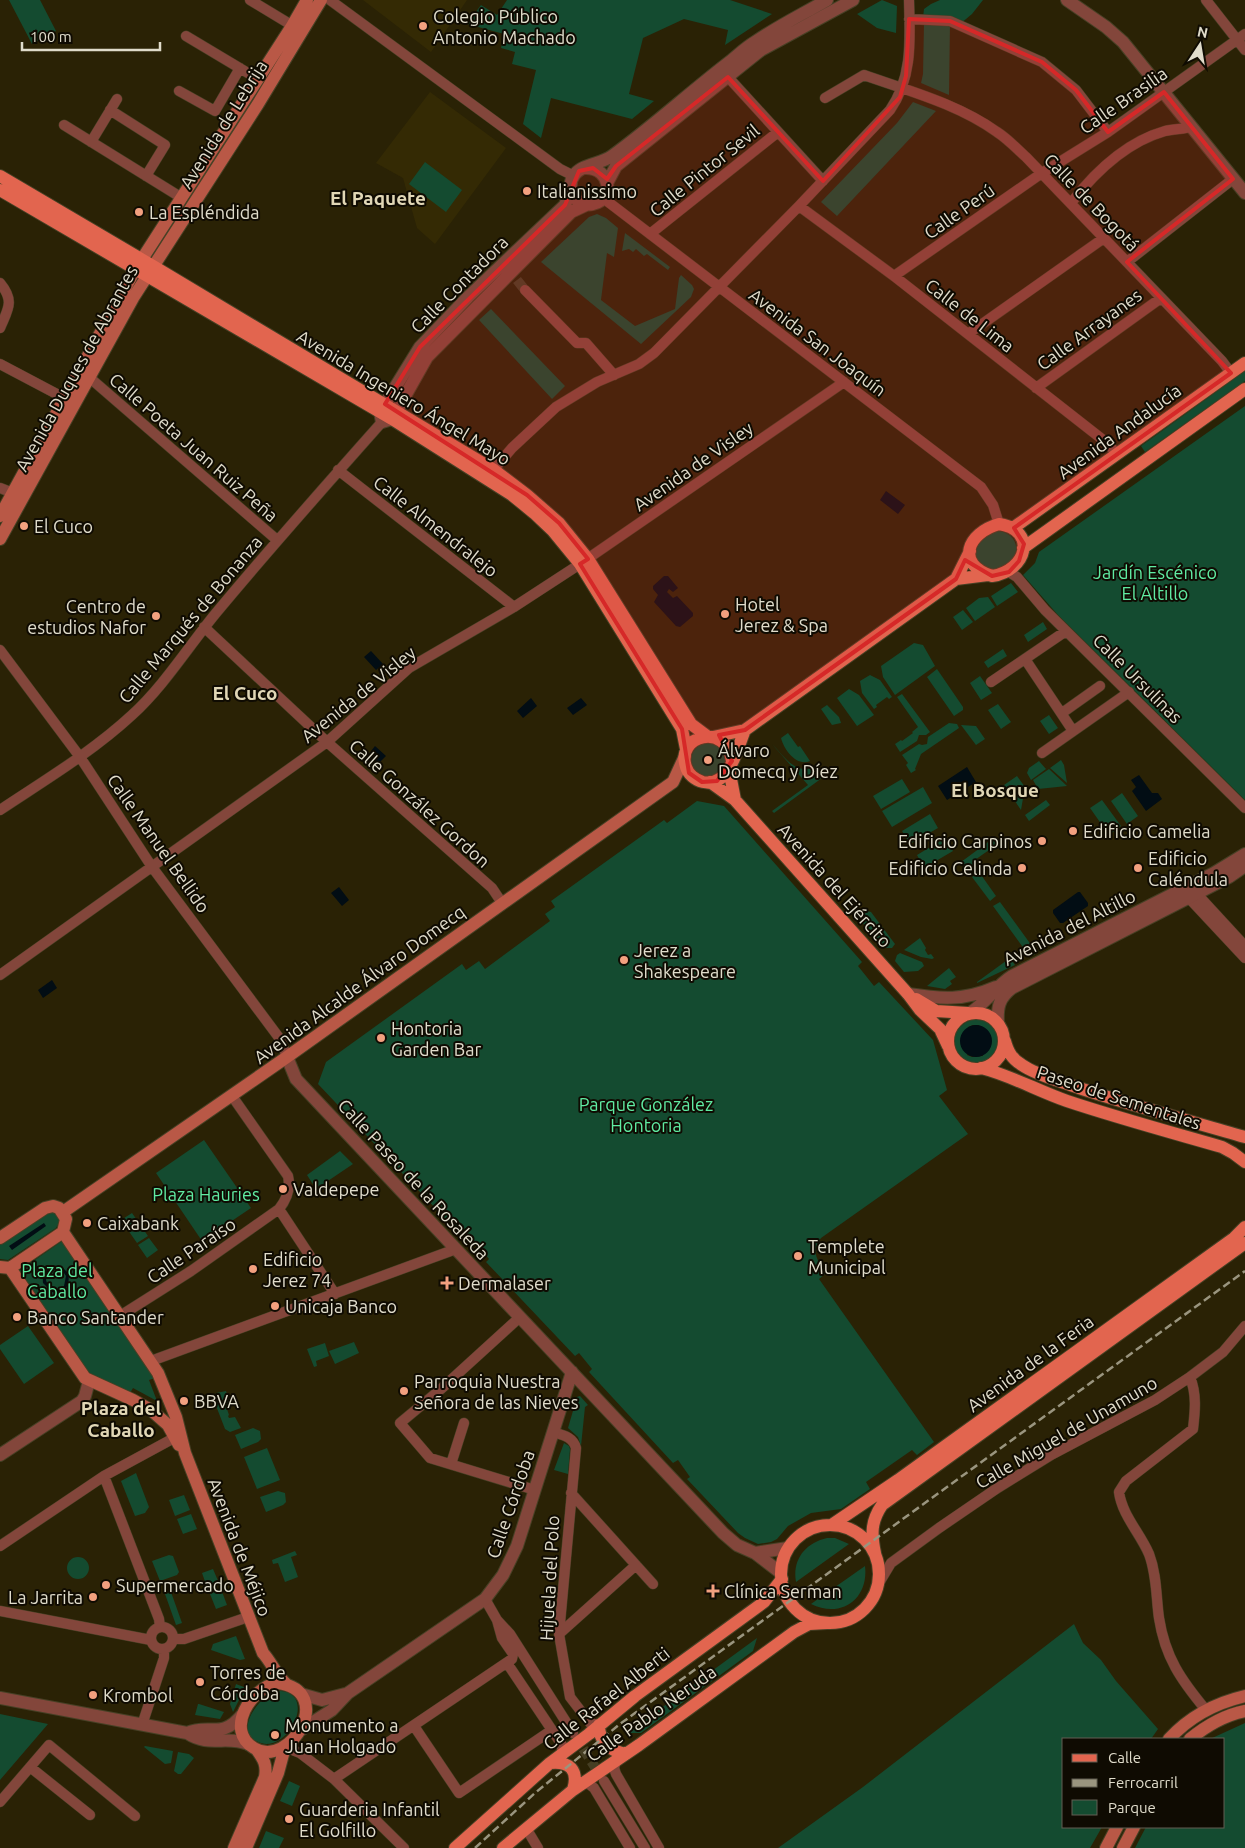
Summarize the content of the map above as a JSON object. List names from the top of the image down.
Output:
{
  "streets": {
    "main road": [
      "Avenida de Lebrija",
      "Avenida Duques de Abrantes",
      "Avenida Ingeniero Ángel Mayo",
      "Avenida Andalucía",
      "Avenida del Ejército",
      "Avenida Alcalde Álvaro Domecq",
      "Paseo de Sementales",
      "Avenida de la Feria",
      "Avenida de Méjico",
      "Calle Rafael Alberti",
      "Calle Pablo Neruda"
    ],
    "street": [
      "Calle Brasilia",
      "Calle Pintor Sevil",
      "Calle de Bogotá",
      "Calle Perú",
      "Calle Contadora",
      "Calle de Lima",
      "Calle Arrayanes",
      "Avenida San Joaquín",
      "Calle Poeta Juan Ruiz Peña",
      "Avenida de Visley",
      "Calle Almendralejo",
      "Calle Marqués de Bonanza",
      "Calle Ursulinas",
      "Calle González Gordon",
      "Calle Manuel Bellido",
      "Avenida del Altillo",
      "Calle Paseo de la Rosaleda",
      "Calle Paraíso",
      "Calle Miguel de Unamuno",
      "Calle Córdoba",
      "Hijuela del Polo"
    ]
  },
  "crossings": [
    ["Calle Brasilia", "Calle de Bogotá"],
    ["Calle Brasilia", "Calle Perú"],
    ["Avenida de Lebrija", "Avenida Duques de Abrantes"],
    ["Avenida de Lebrija", "Avenida Ingeniero Ángel Mayo"],
    ["Calle Pintor Sevil", "Avenida San Joaquín"],
    ["Calle de Bogotá", "Calle Perú"],
    ["Calle de Bogotá", "Calle Arrayanes"],
    ["Calle de Bogotá", "Avenida Andalucía"],
    ["Calle Perú", "Calle de Lima"],
    ["Calle Contadora", "Avenida San Joaquín"],
    ["Calle Contadora", "Avenida Ingeniero Ángel Mayo"],
    ["Calle Contadora", "Calle Marqués de Bonanza"],
    ["Calle de Lima", "Calle Arrayanes"],
    ["Calle de Lima", "Avenida Andalucía"],
    ["Avenida San Joaquín", "Avenida Andalucía"],
    ["Avenida San Joaquín", "Avenida de Visley"],
    ["Avenida San Joaquín", "Calle Ursulinas"],
    ["Avenida Duques de Abrantes", "Avenida Ingeniero Ángel Mayo"],
    ["Avenida Duques de Abrantes", "Calle Poeta Juan Ruiz Peña"],
    ["Avenida Ingeniero Ángel Mayo", "Avenida de Visley"],
    ["Avenida Ingeniero Ángel Mayo", "Calle Marqués de Bonanza"],
    ["Avenida Ingeniero Ángel Mayo", "Avenida del Ejército"],
    ["Avenida Ingeniero Ángel Mayo", "Avenida Alcalde Álvaro Domecq"],
    ["Avenida Andalucía", "Calle Ursulinas"],
    ["Calle Poeta Juan Ruiz Peña", "Calle Marqués de Bonanza"],
    ["Avenida de Visley", "Calle Almendralejo"],
    ["Avenida de Visley", "Calle González Gordon"],
    ["Avenida de Visley", "Calle Manuel Bellido"],
    ["Calle Almendralejo", "Calle Marqués de Bonanza"],
    ["Calle Marqués de Bonanza", "Calle González Gordon"],
    ["Calle Marqués de Bonanza", "Calle Manuel Bellido"],
    ["Calle González Gordon", "Avenida Alcalde Álvaro Domecq"],
    ["Calle Manuel Bellido", "Avenida Alcalde Álvaro Domecq"],
    ["Calle Manuel Bellido", "Calle Paseo de la Rosaleda"],
    ["Avenida del Ejército", "Avenida del Altillo"],
    ["Avenida del Ejército", "Avenida Alcalde Álvaro Domecq"],
    ["Avenida del Ejército", "Paseo de Sementales"],
    ["Avenida del Altillo", "Paseo de Sementales"],
    ["Avenida Alcalde Álvaro Domecq", "Calle Paseo de la Rosaleda"],
    ["Calle Paseo de la Rosaleda", "Avenida de la Feria"],
    ["Calle Paseo de la Rosaleda", "Calle Miguel de Unamuno"],
    ["Calle Paseo de la Rosaleda", "Calle Córdoba"],
    ["Calle Paseo de la Rosaleda", "Calle Rafael Alberti"],
    ["Calle Paseo de la Rosaleda", "Calle Pablo Neruda"],
    ["Avenida de la Feria", "Calle Miguel de Unamuno"],
    ["Avenida de la Feria", "Calle Rafael Alberti"],
    ["Avenida de la Feria", "Calle Pablo Neruda"],
    ["Calle Miguel de Unamuno", "Calle Rafael Alberti"],
    ["Calle Miguel de Unamuno", "Calle Pablo Neruda"],
    ["Calle Córdoba", "Avenida de Méjico"],
    ["Calle Córdoba", "Hijuela del Polo"],
    ["Hijuela del Polo", "Calle Rafael Alberti"],
    ["Calle Rafael Alberti", "Calle Pablo Neruda"]
  ],
  "districts": [
    "El Paquete",
    "El Cuco",
    "El Bosque",
    "Plaza del Caballo"
  ],
  "parks": [
    "Jardín Escénico El Altillo",
    "Parque González Hontoria",
    "Plaza Hauries",
    "Plaza del Caballo"
  ],
  "places": {
    "other": [
      "Colegio Público Antonio Machado",
      "Italianissimo",
      "La Espléndida",
      "El Cuco",
      "Hotel Jerez & Spa",
      "Centro de estudios Nafor",
      "Álvaro Domecq y Díez",
      "Edificio Camelia",
      "Edificio Carpinos",
      "Edificio Celinda",
      "Edificio Caléndula",
      "Jerez a Shakespeare",
      "Hontoria Garden Bar",
      "Valdepepe",
      "Caixabank",
      "Templete Municipal",
      "Edificio Jerez 74",
      "Unicaja Banco",
      "Banco Santander",
      "Parroquia Nuestra Señora de las Nieves",
      "BBVA",
      "Supermercado",
      "La Jarrita",
      "Torres de Córdoba",
      "Krombol",
      "Monumento a Juan Holgado",
      "Guarderia Infantil El Golfillo"
    ],
    "health": ["Dermalaser", "Clínica Serman"]
  },
  "legend": ["Calle", "Ferrocarril", "Parque"],
  "scale_bar": "100 m",
  "north": "top"
}
